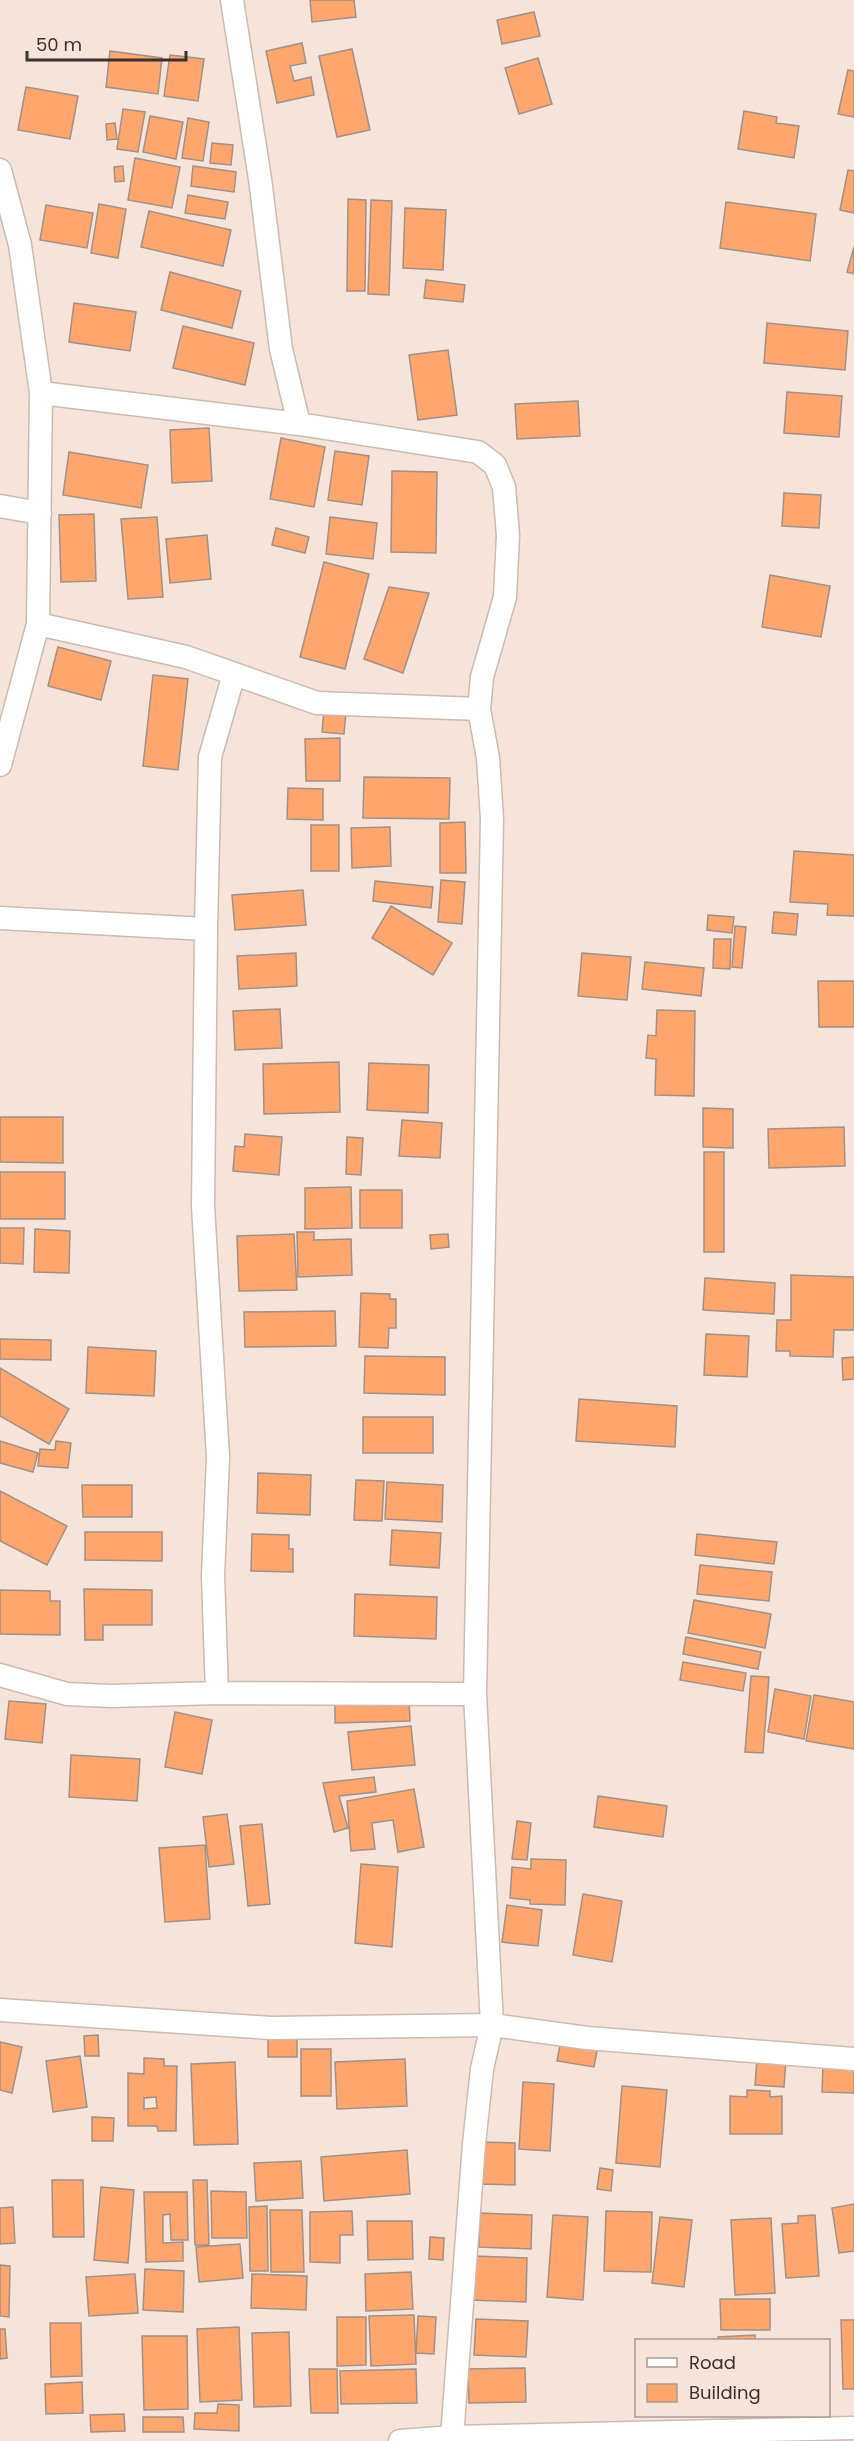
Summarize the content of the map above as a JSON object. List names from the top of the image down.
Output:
{
  "legend": ["Road", "Building"],
  "scale_bar": "50 m"
}
